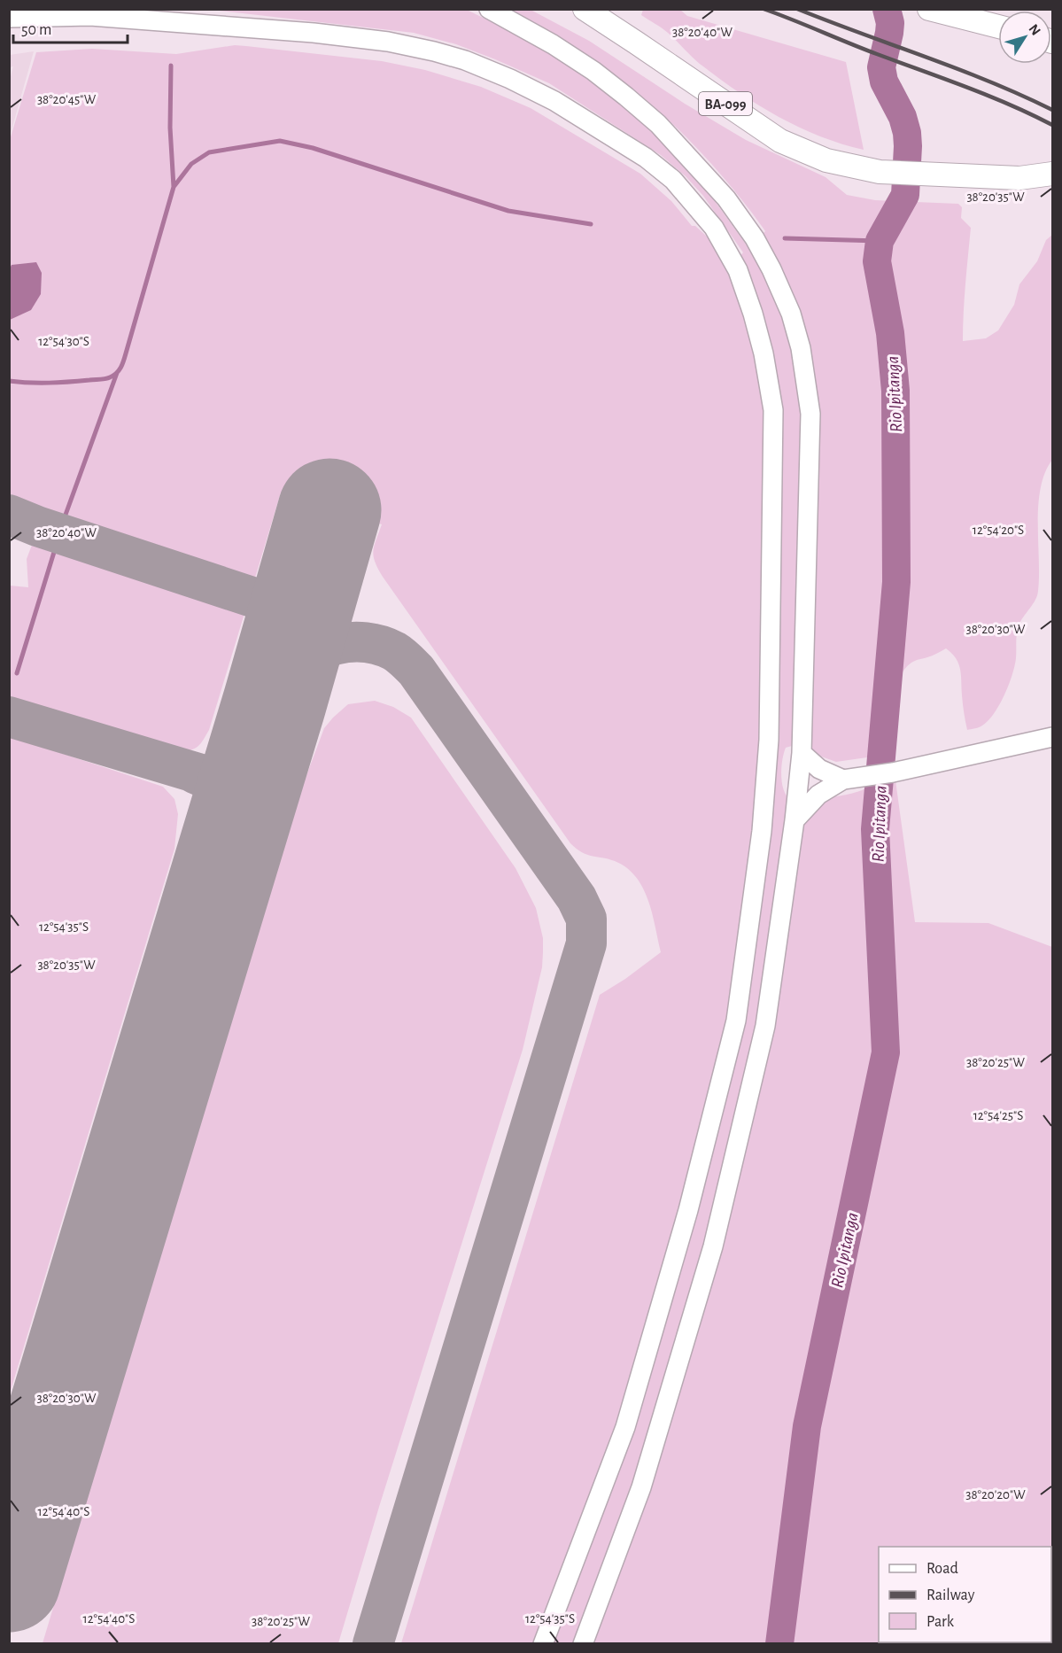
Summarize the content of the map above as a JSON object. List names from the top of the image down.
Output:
{
  "streets": {
    "highway": ["BA-099"]
  },
  "water": ["Rio Ipitanga"],
  "legend": ["Road", "Railway", "Park"],
  "scale_bar": "50 m",
  "north": "top right",
  "coordinates": [
    "38°20'40\"W",
    "38°20'45\"W",
    "38°20'35\"W",
    "12°54'30\"S",
    "12°54'20\"S",
    "38°20'30\"W",
    "12°54'35\"S",
    "38°20'25\"W",
    "12°54'25\"S",
    "38°20'20\"W",
    "12°54'40\"S"
  ]
}
